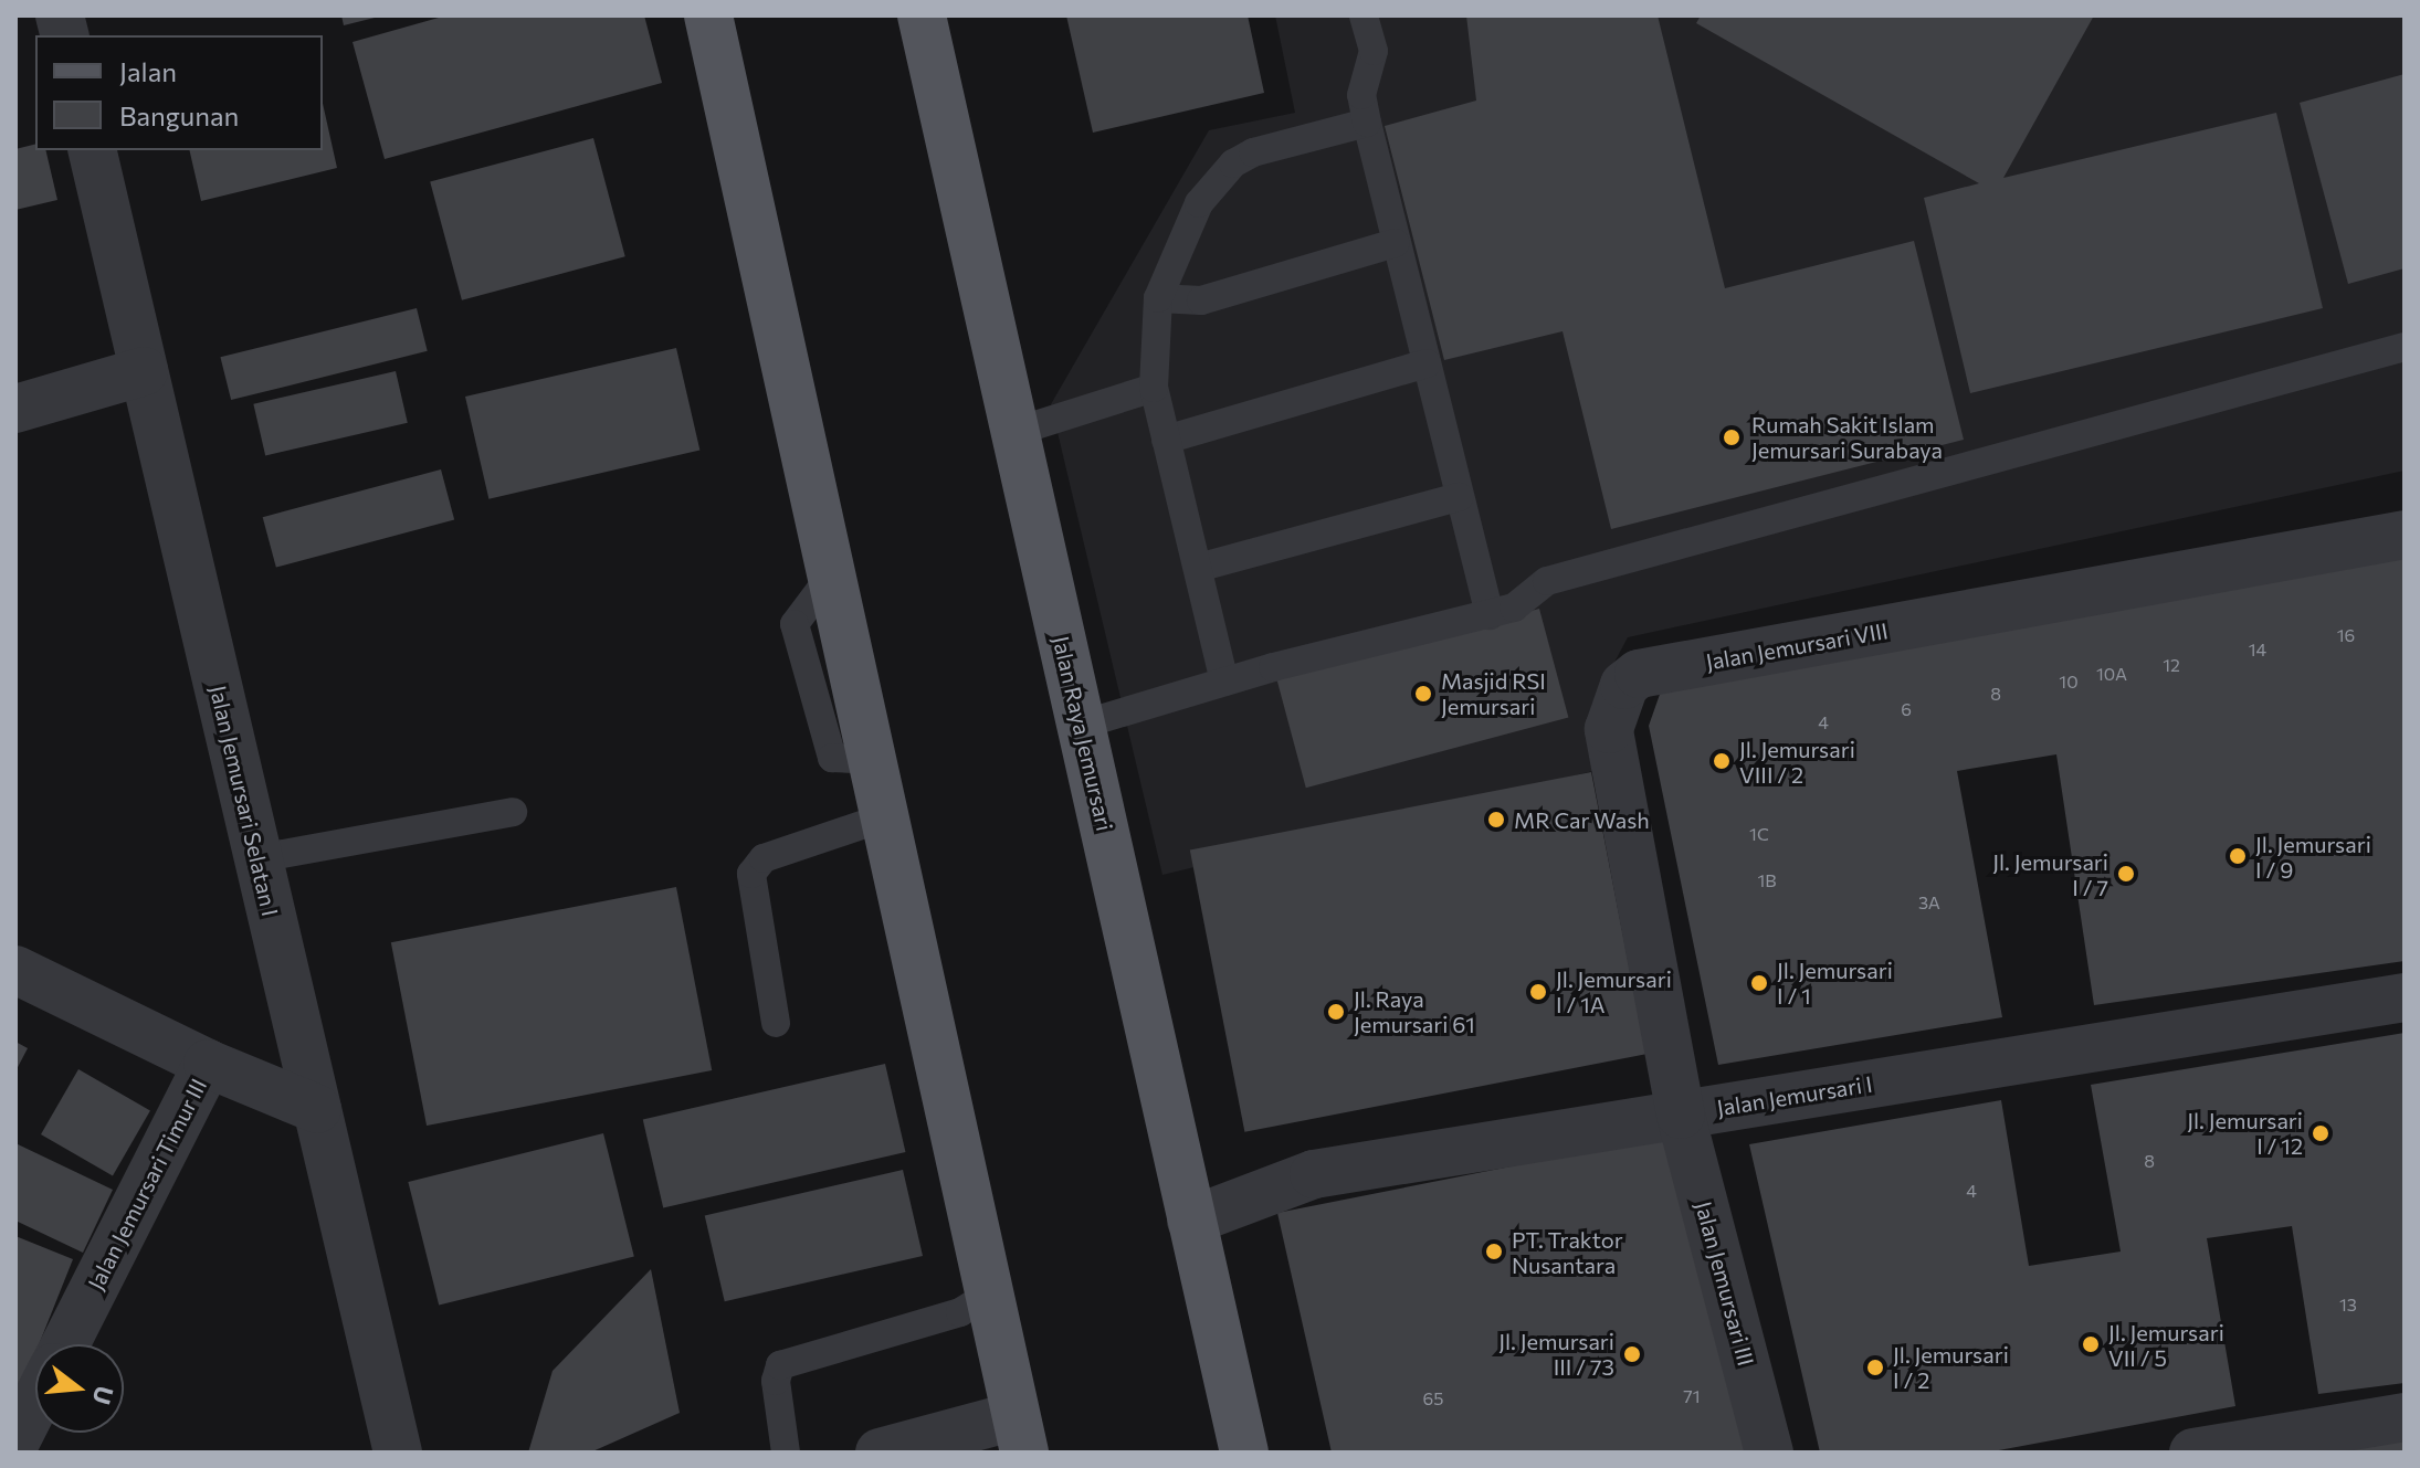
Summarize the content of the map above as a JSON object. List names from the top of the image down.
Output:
{
  "streets": {
    "main road": ["Jalan Raya Jemursari"],
    "street": [
      "Jalan Jemursari VIII",
      "Jalan Jemursari Selatan I",
      "Jalan Jemursari I",
      "Jalan Jemursari Timur III",
      "Jalan Jemursari III"
    ]
  },
  "crossings": [
    ["Jalan Jemursari VIII", "Jalan Jemursari I"],
    ["Jalan Jemursari VIII", "Jalan Jemursari III"],
    ["Jalan Raya Jemursari", "Jalan Jemursari I"],
    ["Jalan Jemursari Selatan I", "Jalan Jemursari Timur III"],
    ["Jalan Jemursari I", "Jalan Jemursari III"]
  ],
  "places": [
    "Rumah Sakit Islam Jemursari Surabaya",
    "Masjid RSI Jemursari",
    "Jl. Jemursari VIII / 2",
    "MR Car Wash",
    "Jl. Jemursari I / 9",
    "Jl. Jemursari I / 7",
    "Jl. Jemursari I / 1",
    "Jl. Jemursari I / 1A",
    "Jl. Raya Jemursari 61",
    "Jl. Jemursari I / 12",
    "PT. Traktor Nusantara",
    "Jl. Jemursari VII / 5",
    "Jl. Jemursari III / 73",
    "Jl. Jemursari I / 2"
  ],
  "house_numbers": [
    "16",
    "14",
    "12",
    "10A",
    "10",
    "8",
    "6",
    "4",
    "1C",
    "1B",
    "3A",
    "8",
    "4",
    "13",
    "71",
    "65"
  ],
  "legend": ["Jalan", "Bangunan"],
  "north": "right"
}
